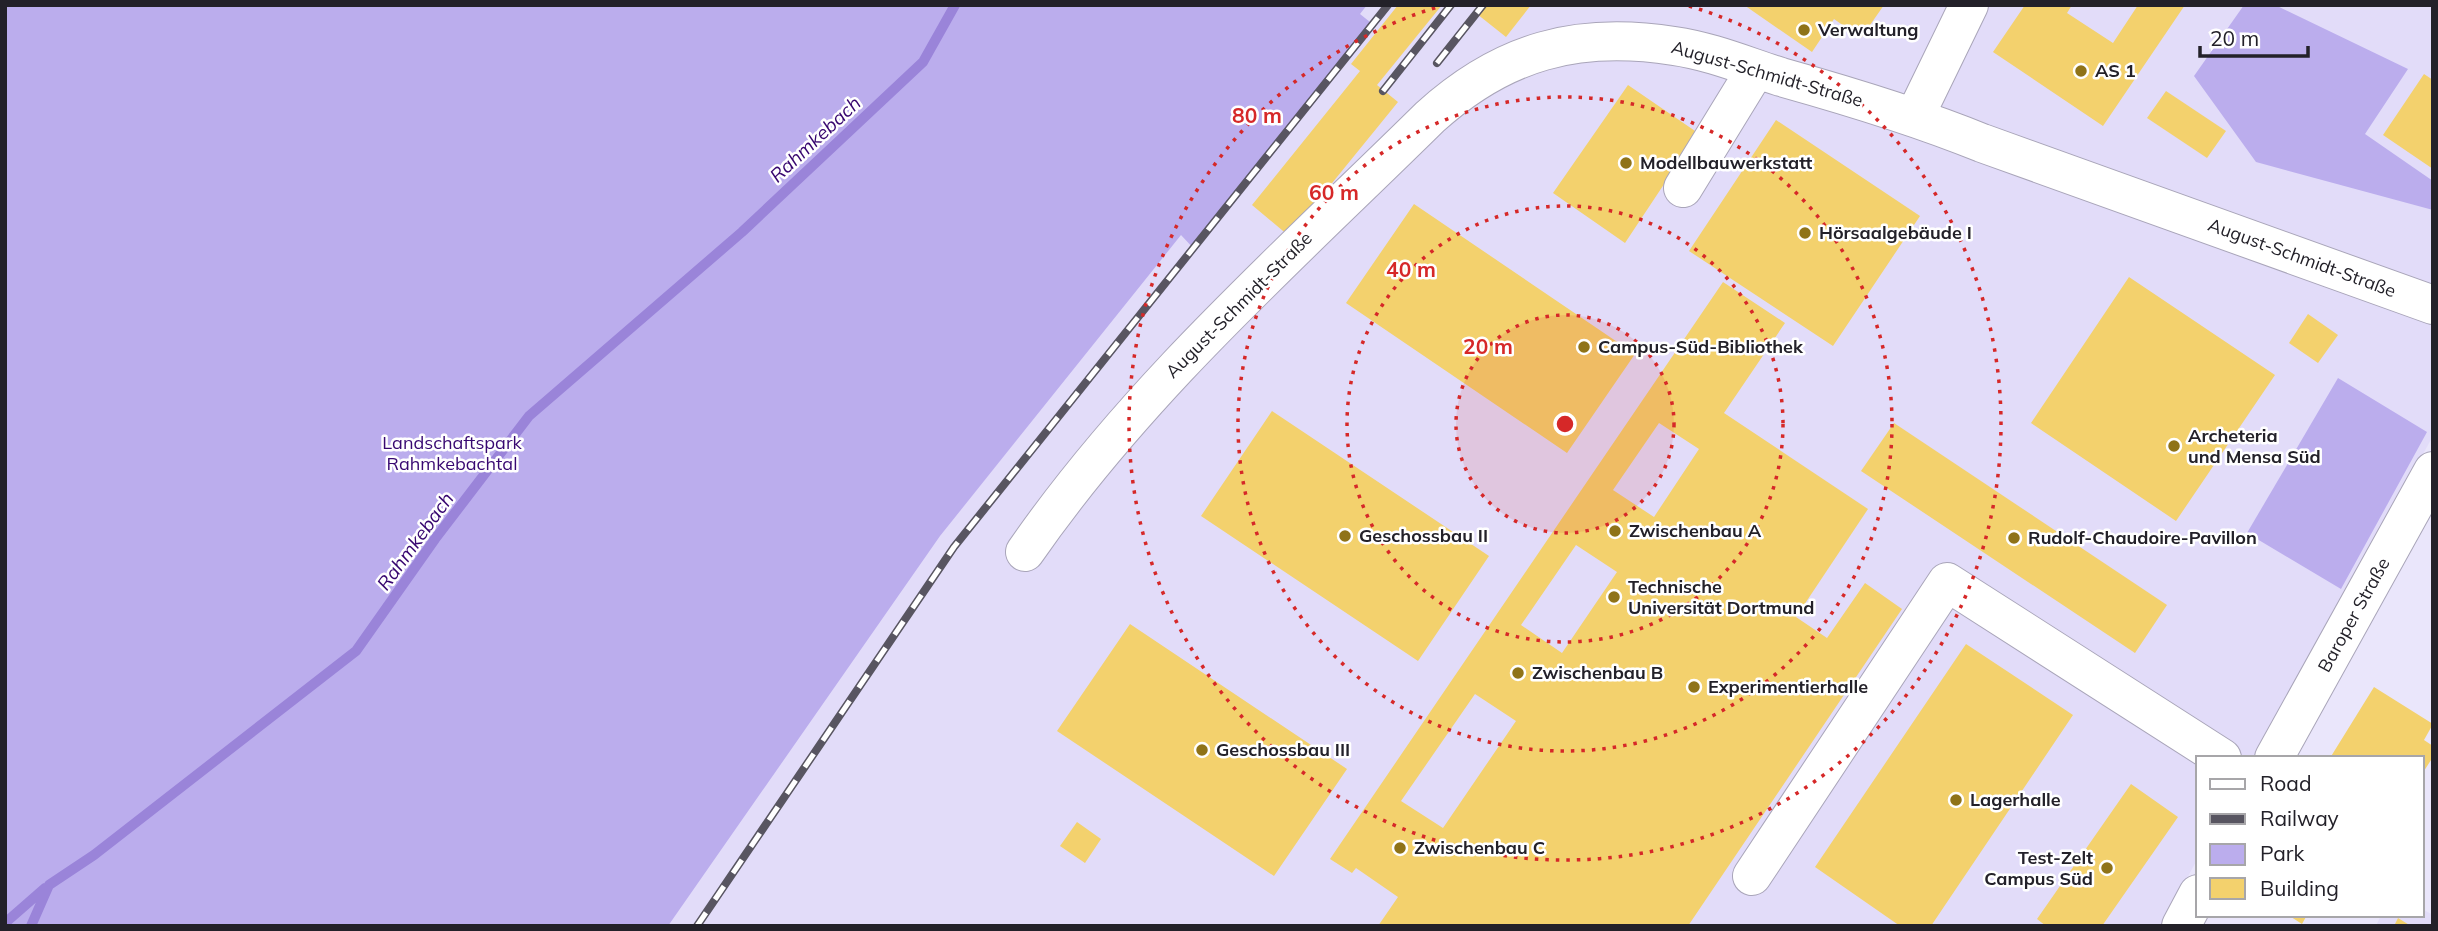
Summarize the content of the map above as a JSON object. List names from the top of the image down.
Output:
{
  "streets": {
    "street": ["August-Schmidt-Straße", "Baroper Straße"]
  },
  "water": ["Rahmkebach"],
  "parks": ["Landschaftspark Rahmkebachtal"],
  "places": [
    "Verwaltung",
    "AS 1",
    "Modellbauwerkstatt",
    "Hörsaalgebäude I",
    "Campus-Süd-Bibliothek",
    "Archeteria und Mensa Süd",
    "Zwischenbau A",
    "Geschossbau II",
    "Rudolf-Chaudoire-Pavillon",
    "Technische Universität Dortmund",
    "Zwischenbau B",
    "Experimentierhalle",
    "Geschossbau III",
    "Lagerhalle",
    "Zwischenbau C",
    "Test-Zelt Campus Süd"
  ],
  "legend": [
    "Road",
    "Railway",
    "Park",
    "Building"
  ],
  "scale_bar": "20 m",
  "rings": [
    "80 m",
    "60 m",
    "40 m",
    "20 m"
  ]
}
